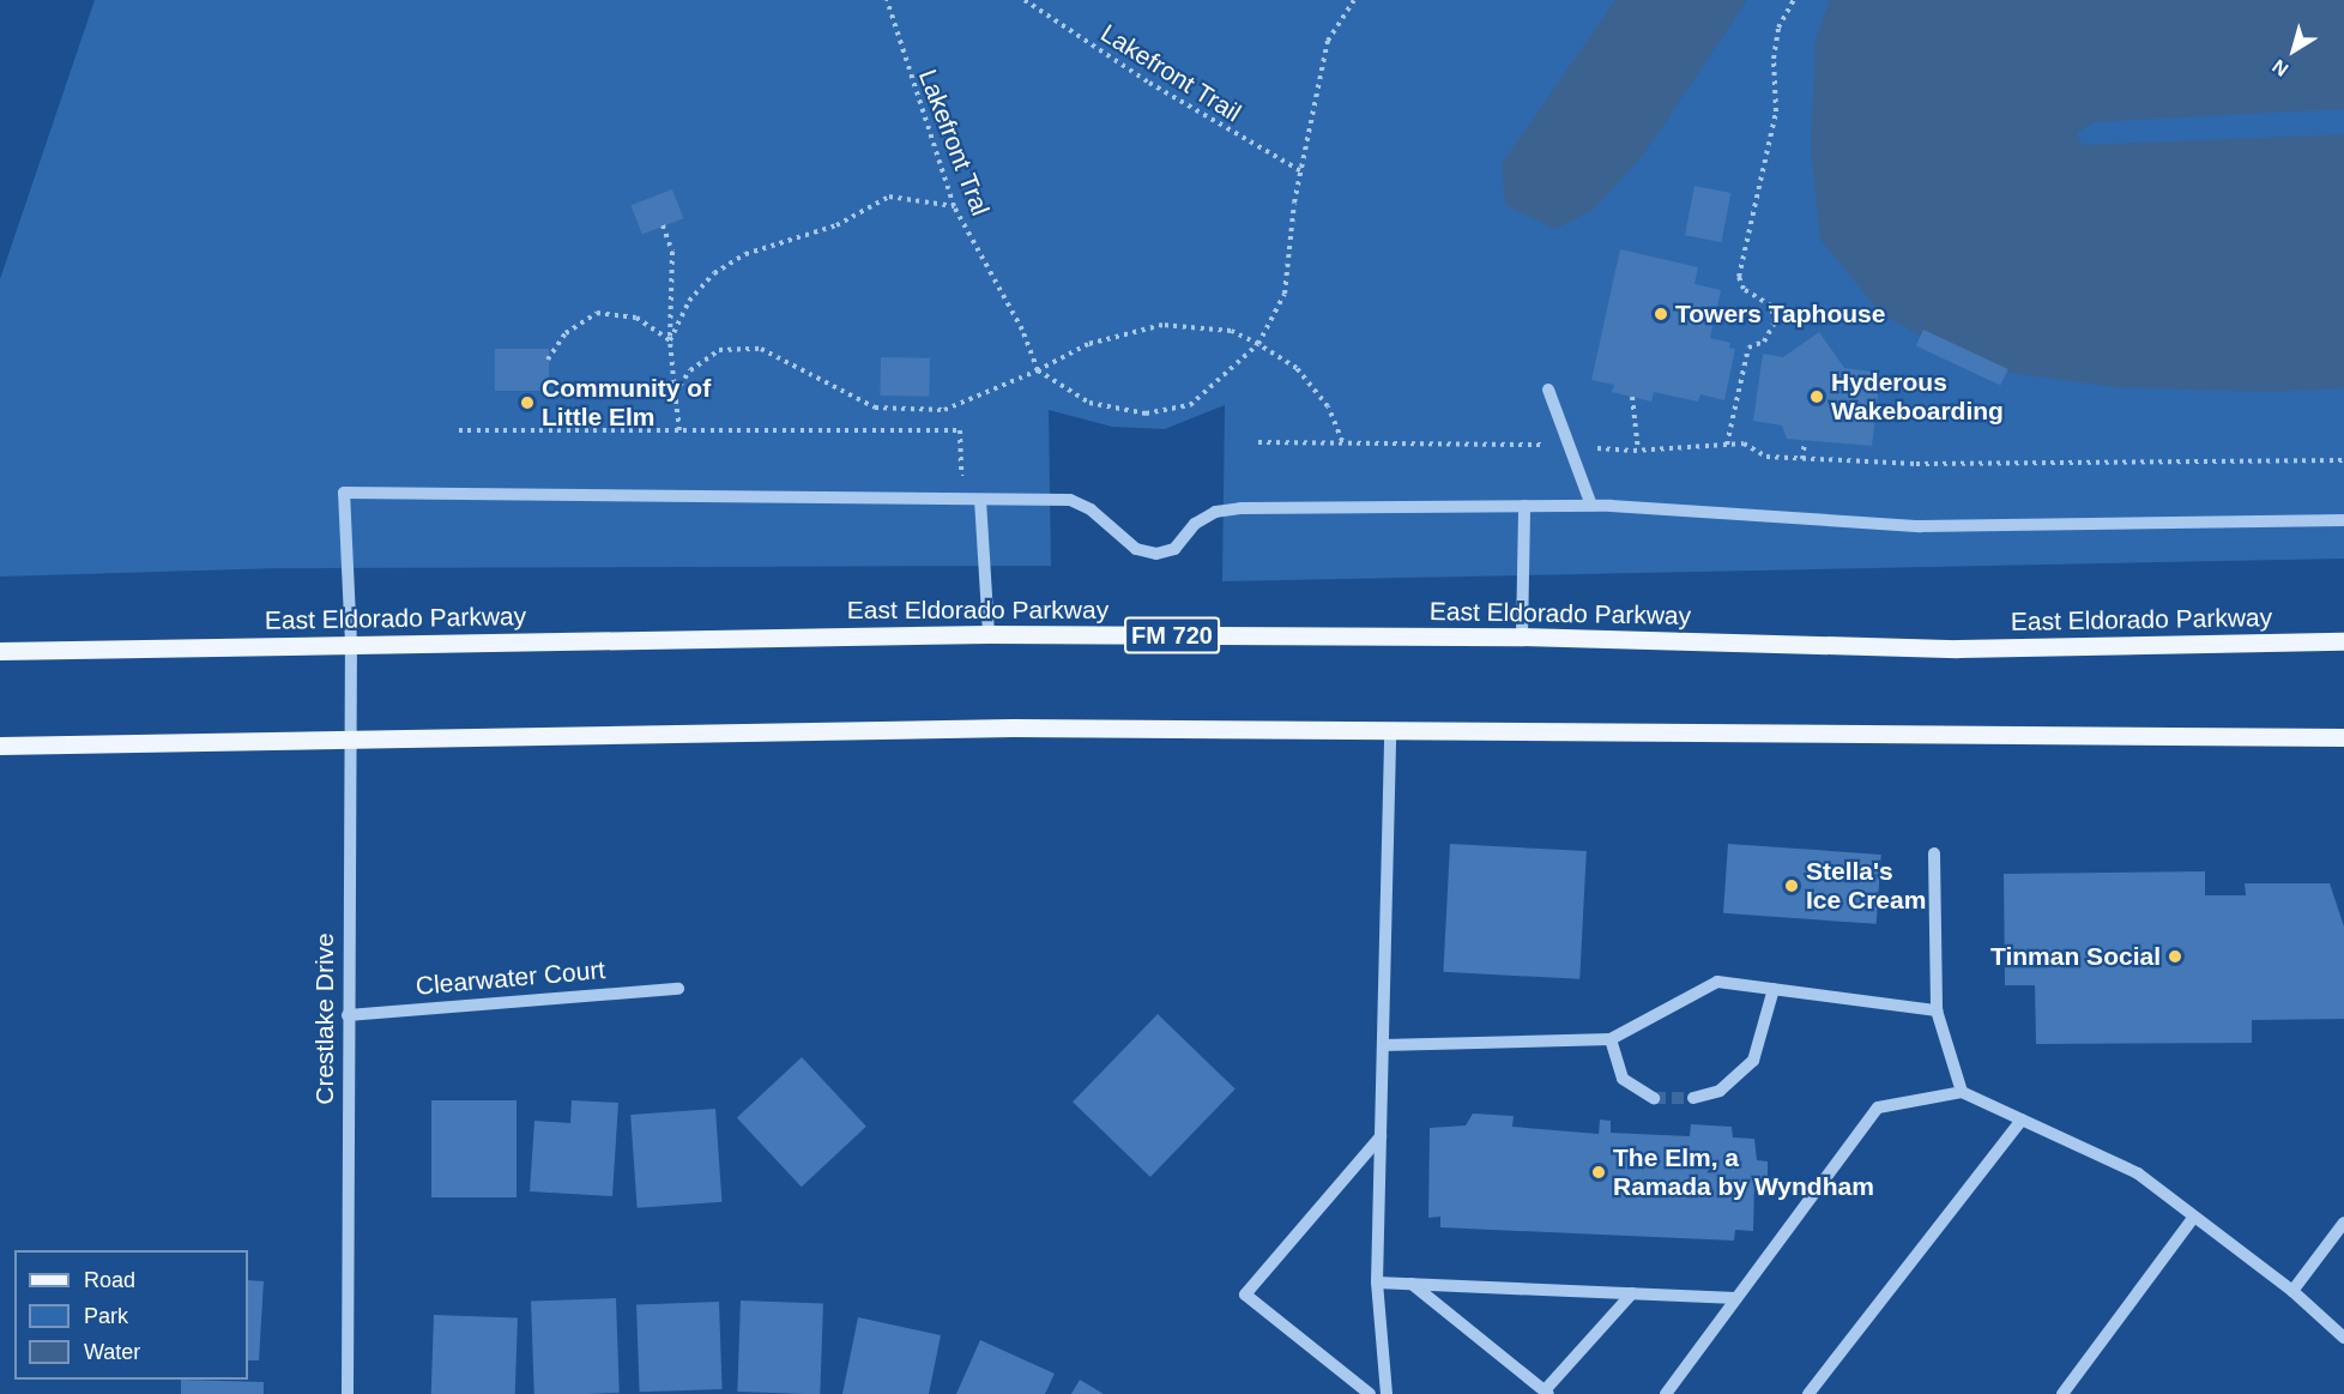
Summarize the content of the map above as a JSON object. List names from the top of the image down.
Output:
{
  "streets": {
    "main road": ["East Eldorado Parkway", "FM 720"],
    "street": ["Clearwater Court", "Crestlake Drive"],
    "path": ["Lakefront Trail", "Lakefront Tral"]
  },
  "crossings": [
    ["East Eldorado Parkway", "Crestlake Drive"],
    ["Clearwater Court", "Crestlake Drive"]
  ],
  "places": [
    "Towers Taphouse",
    "Hyderous Wakeboarding",
    "Community of Little Elm",
    "Stella's Ice Cream",
    "Tinman Social",
    "The Elm, a Ramada by Wyndham"
  ],
  "legend": ["Road", "Park", "Water"],
  "north": "bottom left"
}
